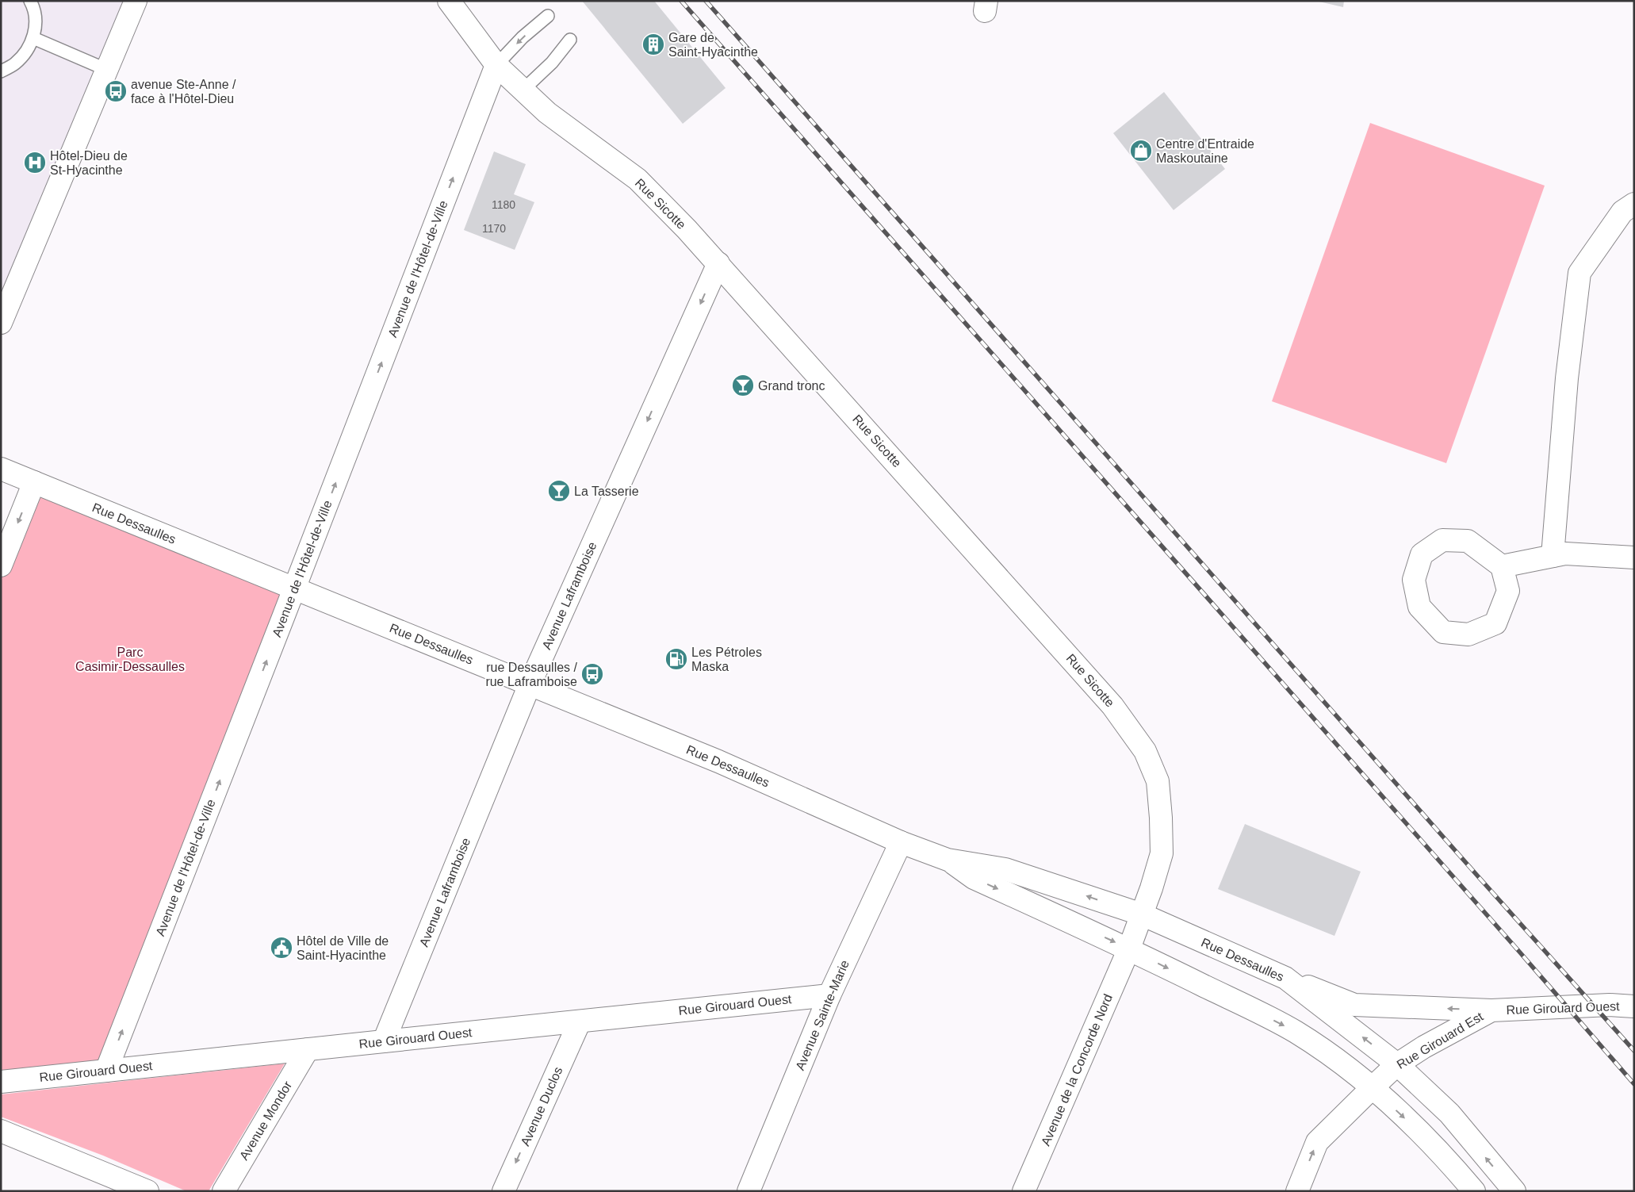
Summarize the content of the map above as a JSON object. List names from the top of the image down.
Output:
{
  "streets": {
    "street": [
      "Rue Sicotte",
      "Avenue de l'Hôtel-de-Ville",
      "Rue Dessaulles",
      "Avenue Laframboise",
      "Rue Girouard Ouest",
      "Avenue Sainte-Marie",
      "Rue Girouard Est",
      "Avenue de la Concorde Nord",
      "Avenue Duclos",
      "Avenue Mondor"
    ]
  },
  "crossings": [
    ["Rue Sicotte", "Avenue de l'Hôtel-de-Ville"],
    ["Rue Sicotte", "Rue Dessaulles"],
    ["Rue Sicotte", "Avenue Laframboise"],
    ["Rue Sicotte", "Avenue de la Concorde Nord"],
    ["Avenue de l'Hôtel-de-Ville", "Rue Dessaulles"],
    ["Avenue de l'Hôtel-de-Ville", "Rue Girouard Ouest"],
    ["Rue Dessaulles", "Avenue Laframboise"],
    ["Rue Dessaulles", "Rue Girouard Ouest"],
    ["Rue Dessaulles", "Avenue Sainte-Marie"],
    ["Rue Dessaulles", "Rue Girouard Est"],
    ["Rue Dessaulles", "Avenue de la Concorde Nord"],
    ["Avenue Laframboise", "Rue Girouard Ouest"],
    ["Rue Girouard Ouest", "Avenue Sainte-Marie"],
    ["Rue Girouard Ouest", "Rue Girouard Est"],
    ["Rue Girouard Ouest", "Avenue Duclos"],
    ["Rue Girouard Ouest", "Avenue Mondor"]
  ],
  "one_way": [
    "Avenue de l'Hôtel-de-Ville",
    "Avenue Laframboise",
    "Rue Girouard Est",
    "Avenue Duclos"
  ],
  "parks": ["Parc Casimir-Dessaulles"],
  "places": {
    "building": ["Gare de Saint-Hyacinthe"],
    "bus stop": ["avenue Ste-Anne / face à l'Hôtel-Dieu", "rue Dessaulles / rue Laframboise"],
    "shop": ["Centre d'Entraide Maskoutaine"],
    "hospital": ["Hôtel-Dieu de St-Hyacinthe"],
    "bar": ["Grand tronc", "La Tasserie"],
    "fuel station": ["Les Pétroles Maska"],
    "public building": ["Hôtel de Ville de Saint-Hyacinthe"]
  },
  "house_numbers": ["1180", "1170"]
}
